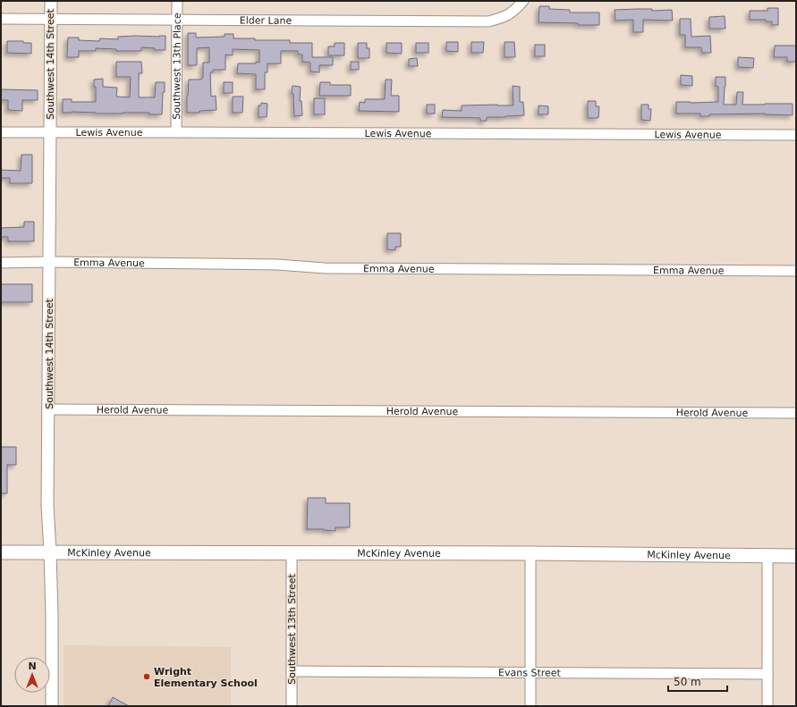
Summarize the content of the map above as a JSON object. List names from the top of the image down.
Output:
{
  "streets": {
    "main road": ["McKinley Avenue"],
    "street": [
      "Elder Lane",
      "Southwest 14th Street",
      "Southwest 13th Place",
      "Lewis Avenue",
      "Emma Avenue",
      "Herold Avenue",
      "Southwest 13th Street",
      "Evans Street"
    ]
  },
  "crossings": [
    ["Elder Lane", "Southwest 14th Street"],
    ["Elder Lane", "Southwest 13th Place"],
    ["Southwest 14th Street", "Lewis Avenue"],
    ["Southwest 14th Street", "Emma Avenue"],
    ["Southwest 14th Street", "Herold Avenue"],
    ["Southwest 14th Street", "McKinley Avenue"],
    ["Southwest 13th Place", "Lewis Avenue"],
    ["McKinley Avenue", "Southwest 13th Street"],
    ["Southwest 13th Street", "Evans Street"]
  ],
  "places": ["Wright Elementary School"],
  "scale_bar": "50 m",
  "north": "top"
}
